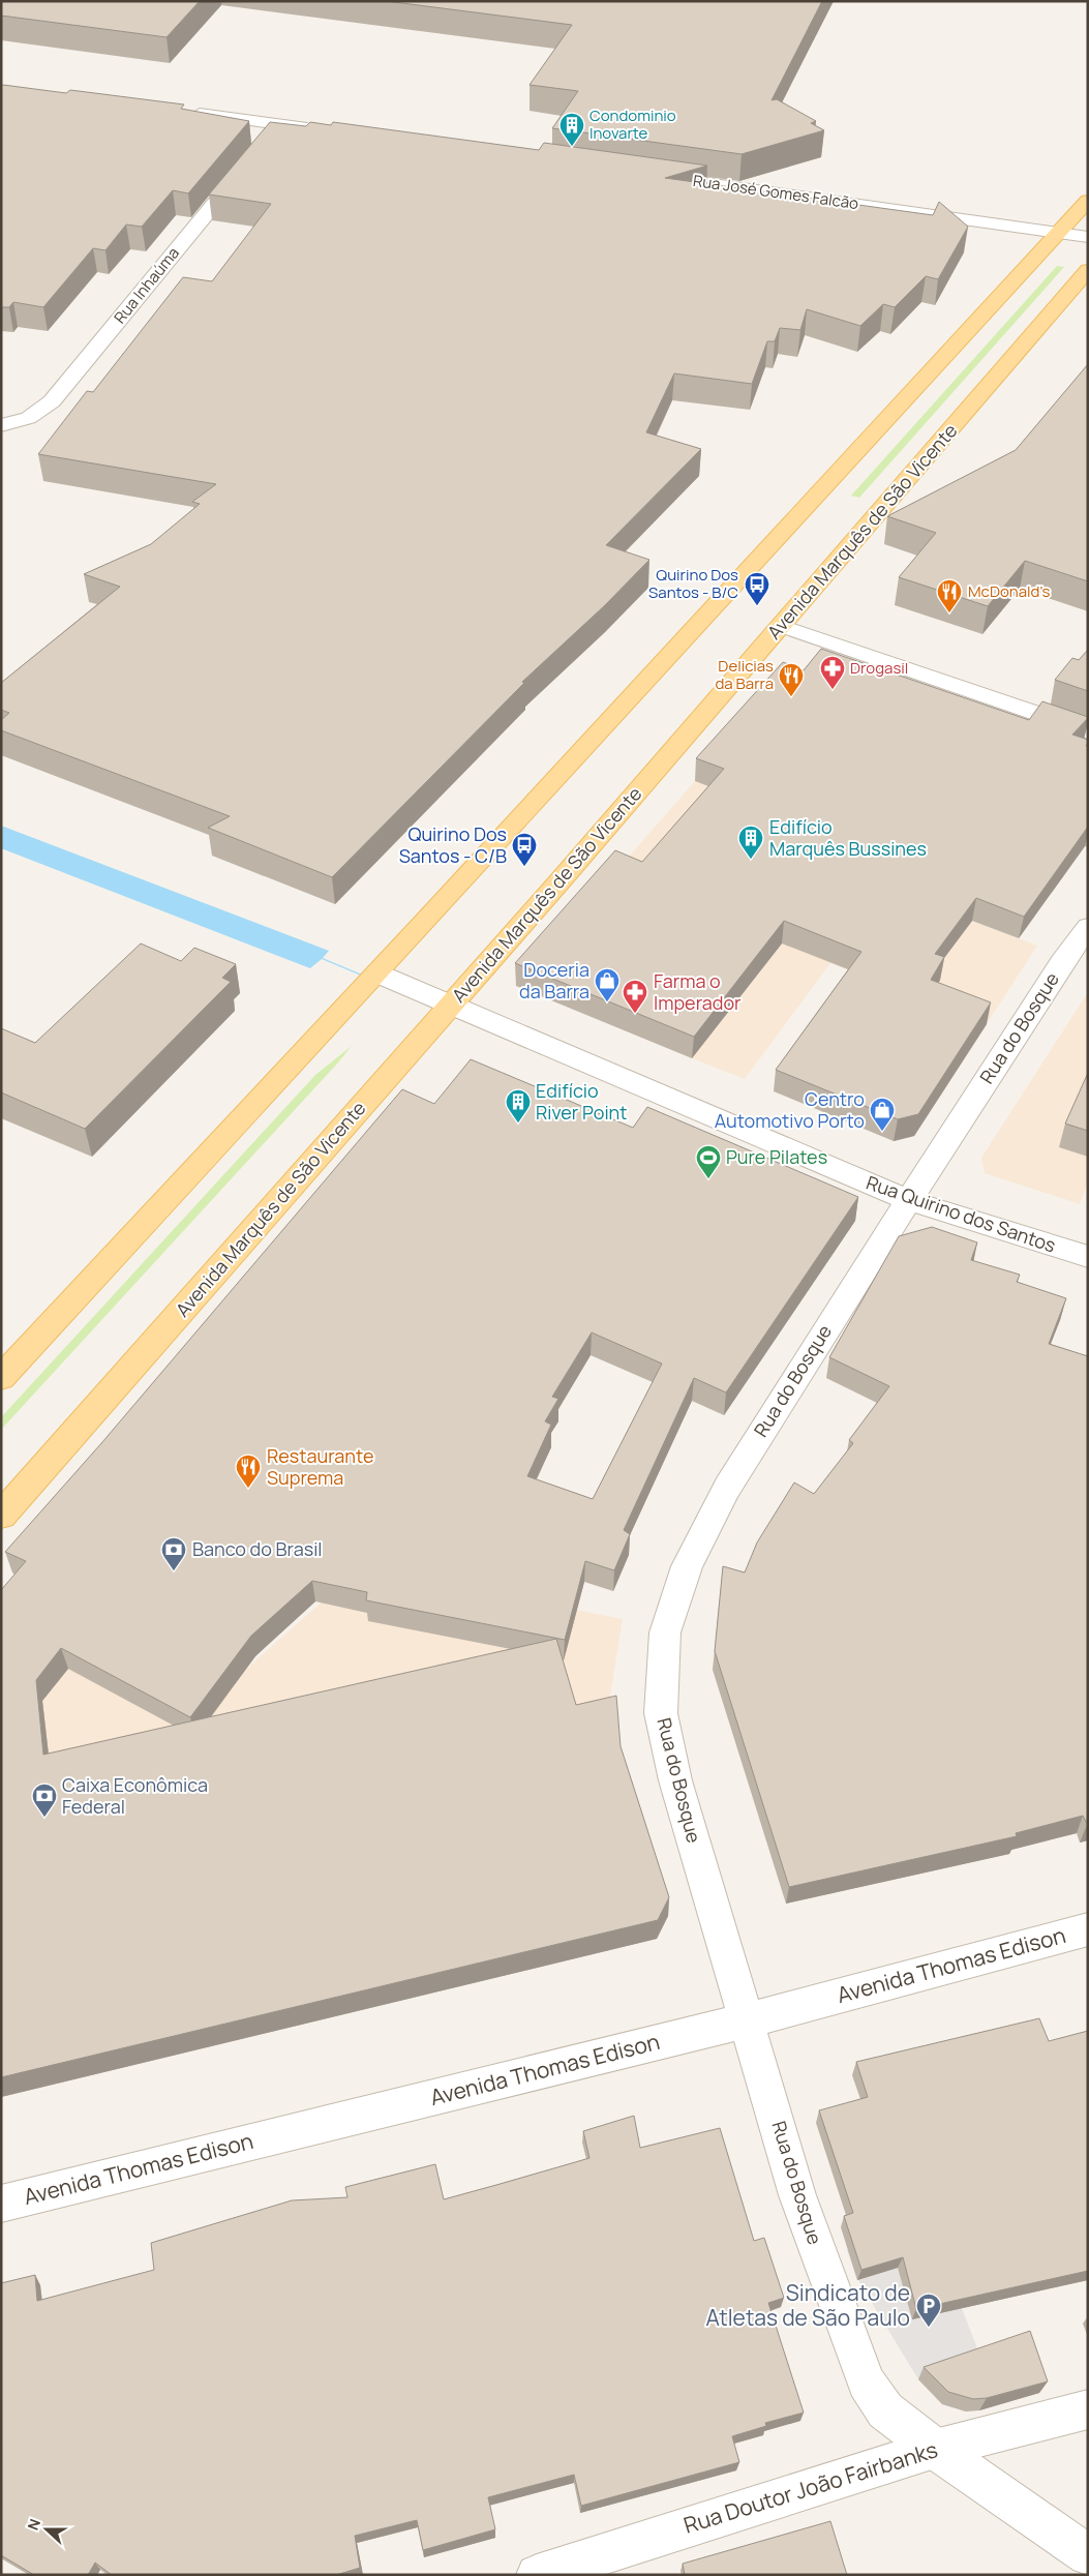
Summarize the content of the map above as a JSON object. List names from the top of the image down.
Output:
{
  "streets": {
    "main road": ["Avenida Marquês de São Vicente"],
    "street": [
      "Rua José Gomes Falcão",
      "Rua Inhaúma",
      "Rua do Bosque",
      "Rua Quirino dos Santos",
      "Avenida Thomas Edison",
      "Rua Doutor João Fairbanks"
    ]
  },
  "crossings": [
    ["Avenida Marquês de São Vicente", "Rua Quirino dos Santos"],
    ["Rua do Bosque", "Rua Quirino dos Santos"],
    ["Rua do Bosque", "Avenida Thomas Edison"],
    ["Rua do Bosque", "Rua Doutor João Fairbanks"]
  ],
  "places": {
    "building": ["Condominio Inovarte", "Edifício Marquês Bussines", "Edifício River Point"],
    "bus stop": ["Quirino Dos Santos - B/C", "Quirino Dos Santos - C/B"],
    "restaurant": ["McDonald's", "Delicias da Barra", "Restaurante Suprema"],
    "pharmacy": ["Drogasil", "Farma o Imperador"],
    "shop": ["Doceria da Barra", "Centro Automotivo Porto"],
    "sports": ["Pure Pilates"],
    "bank": ["Banco do Brasil", "Caixa Econômica Federal"],
    "parking": ["Sindicato de Atletas de São Paulo"]
  },
  "north": "left"
}
